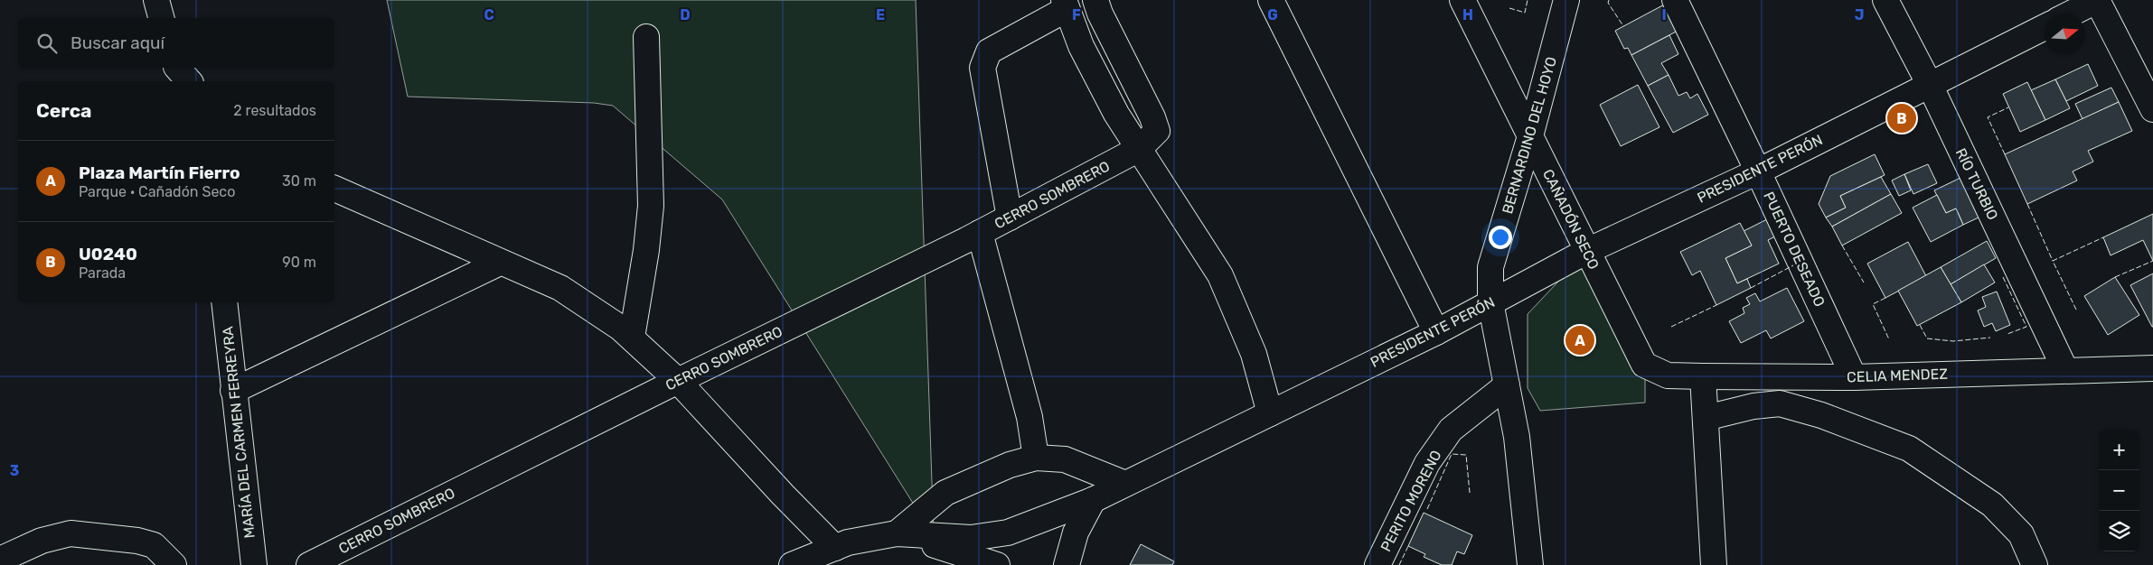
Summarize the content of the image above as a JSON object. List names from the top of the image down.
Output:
{
  "streets": {
    "street": [
      "BERNARDINO DEL HOYO",
      "PRESIDENTE PERÓN",
      "RÍO TURBIO",
      "CERRO SOMBRERO",
      "CAÑADÓN SECO",
      "PUERTO DESEADO",
      "CELIA MENDEZ",
      "MARÍA DEL CARMEN FERREYRA",
      "PERITO MORENO"
    ]
  },
  "crossings": [
    ["BERNARDINO DEL HOYO", "PRESIDENTE PERÓN"],
    ["BERNARDINO DEL HOYO", "CAÑADÓN SECO"],
    ["BERNARDINO DEL HOYO", "PERITO MORENO"],
    ["PRESIDENTE PERÓN", "RÍO TURBIO"],
    ["PRESIDENTE PERÓN", "CAÑADÓN SECO"],
    ["PRESIDENTE PERÓN", "PUERTO DESEADO"],
    ["RÍO TURBIO", "CELIA MENDEZ"],
    ["CAÑADÓN SECO", "CELIA MENDEZ"],
    ["PUERTO DESEADO", "CELIA MENDEZ"]
  ],
  "north": "right",
  "page": {
    "search": "Buscar aquí",
    "heading": ["Cerca", "2 resultados"],
    "pins": ["B", "A"],
    "list": [
      {
        "mark": "A",
        "name": "Plaza Martín Fierro",
        "note": "Parque · Cañadón Seco",
        "value": "30 m"
      },
      {
        "mark": "B",
        "name": "U0240",
        "note": "Parada",
        "value": "90 m"
      }
    ],
    "map_buttons": ["+", "−"]
  },
  "grid": {
    "columns": [
      "C",
      "D",
      "E",
      "F",
      "G",
      "H",
      "I",
      "J"
    ],
    "rows": ["3"]
  }
}
